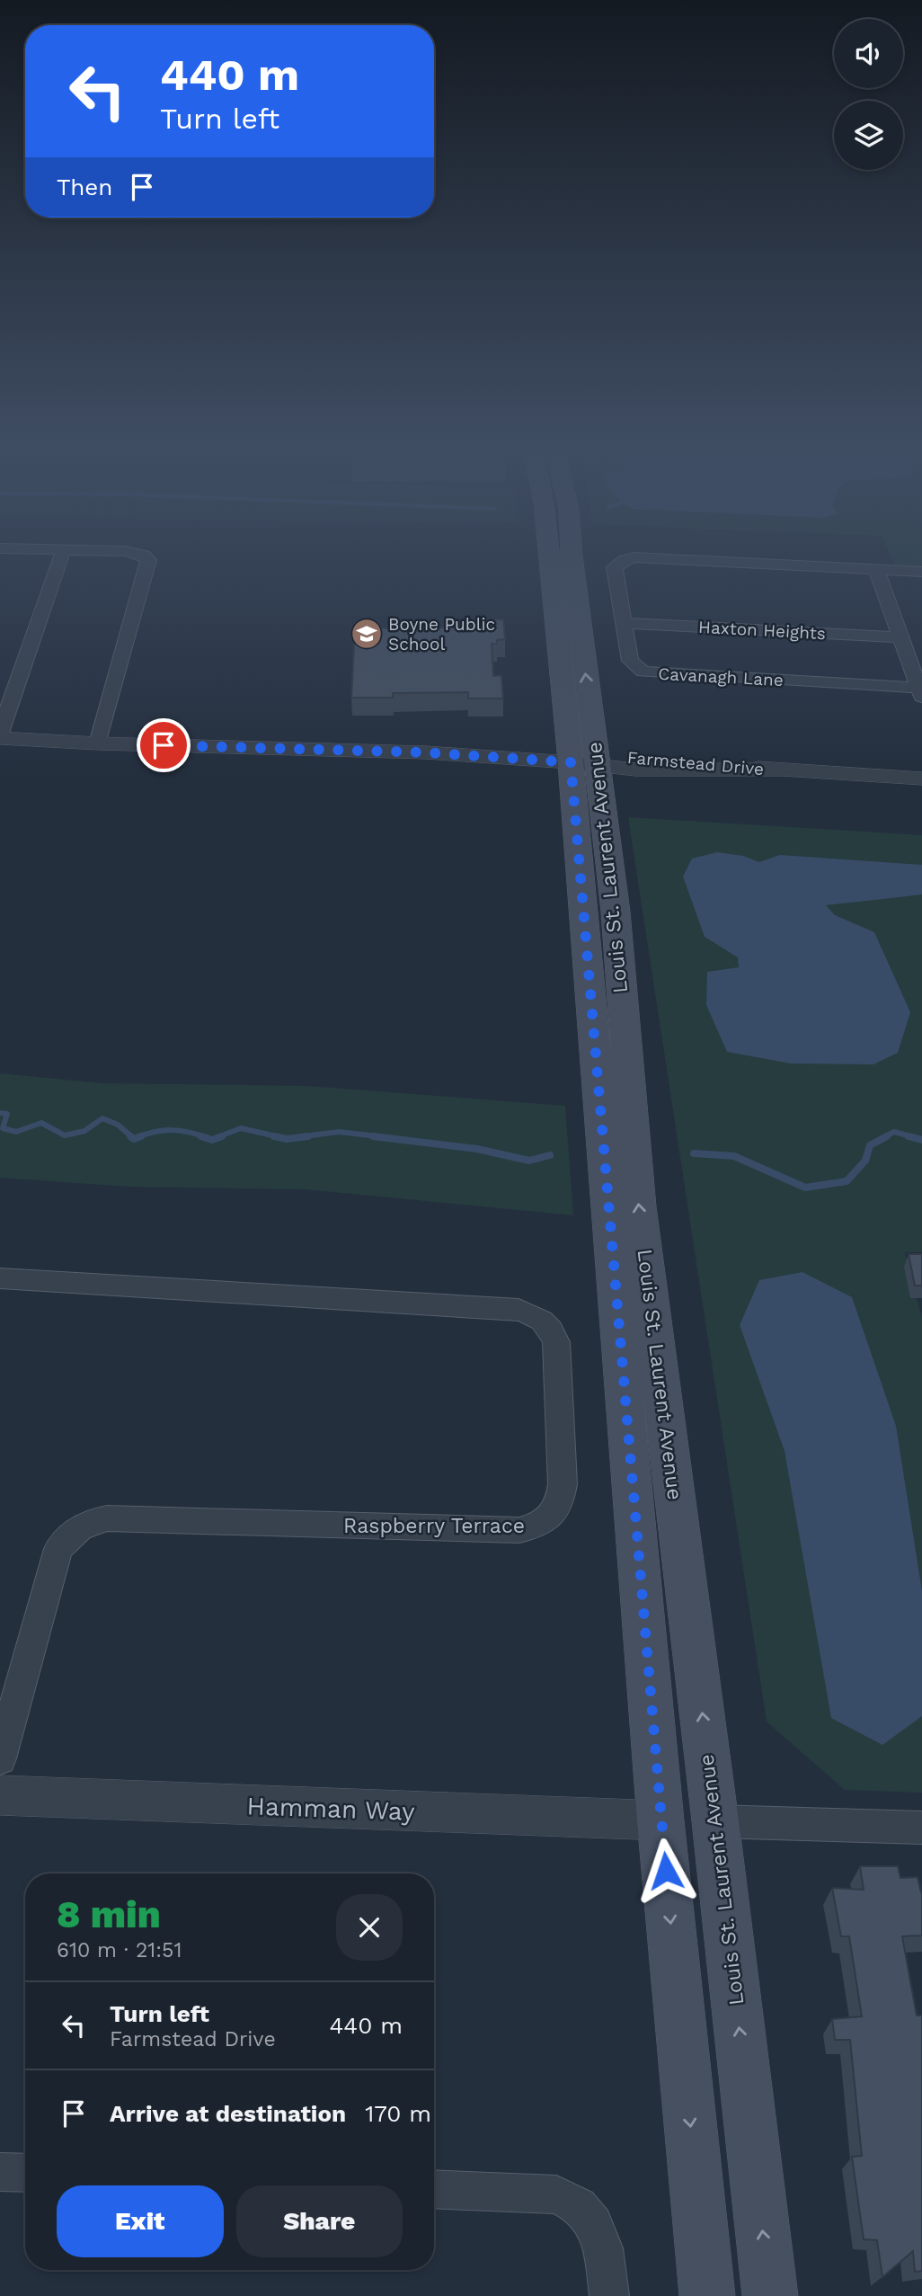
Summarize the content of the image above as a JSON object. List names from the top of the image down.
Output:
{
  "streets": {
    "main road": ["Louis St. Laurent Avenue"],
    "street": [
      "Haxton Heights",
      "Cavanagh Lane",
      "Farmstead Drive",
      "Raspberry Terrace",
      "Hamman Way"
    ]
  },
  "crossings": [
    ["Haxton Heights", "Cavanagh Lane"],
    ["Farmstead Drive", "Louis St. Laurent Avenue"],
    ["Louis St. Laurent Avenue", "Hamman Way"]
  ],
  "places": {
    "school or university": ["Boyne Public School"]
  },
  "page": {
    "turn": ["440 m", "Turn left"],
    "then": "Then",
    "heading": ["8 min", "610 m · 21:51"],
    "list": [
      {
        "name": "Turn left",
        "note": "Farmstead Drive",
        "value": "440 m"
      },
      {
        "name": "Arrive at destination",
        "value": "170 m"
      }
    ],
    "buttons": ["Exit", "Share"]
  }
}
